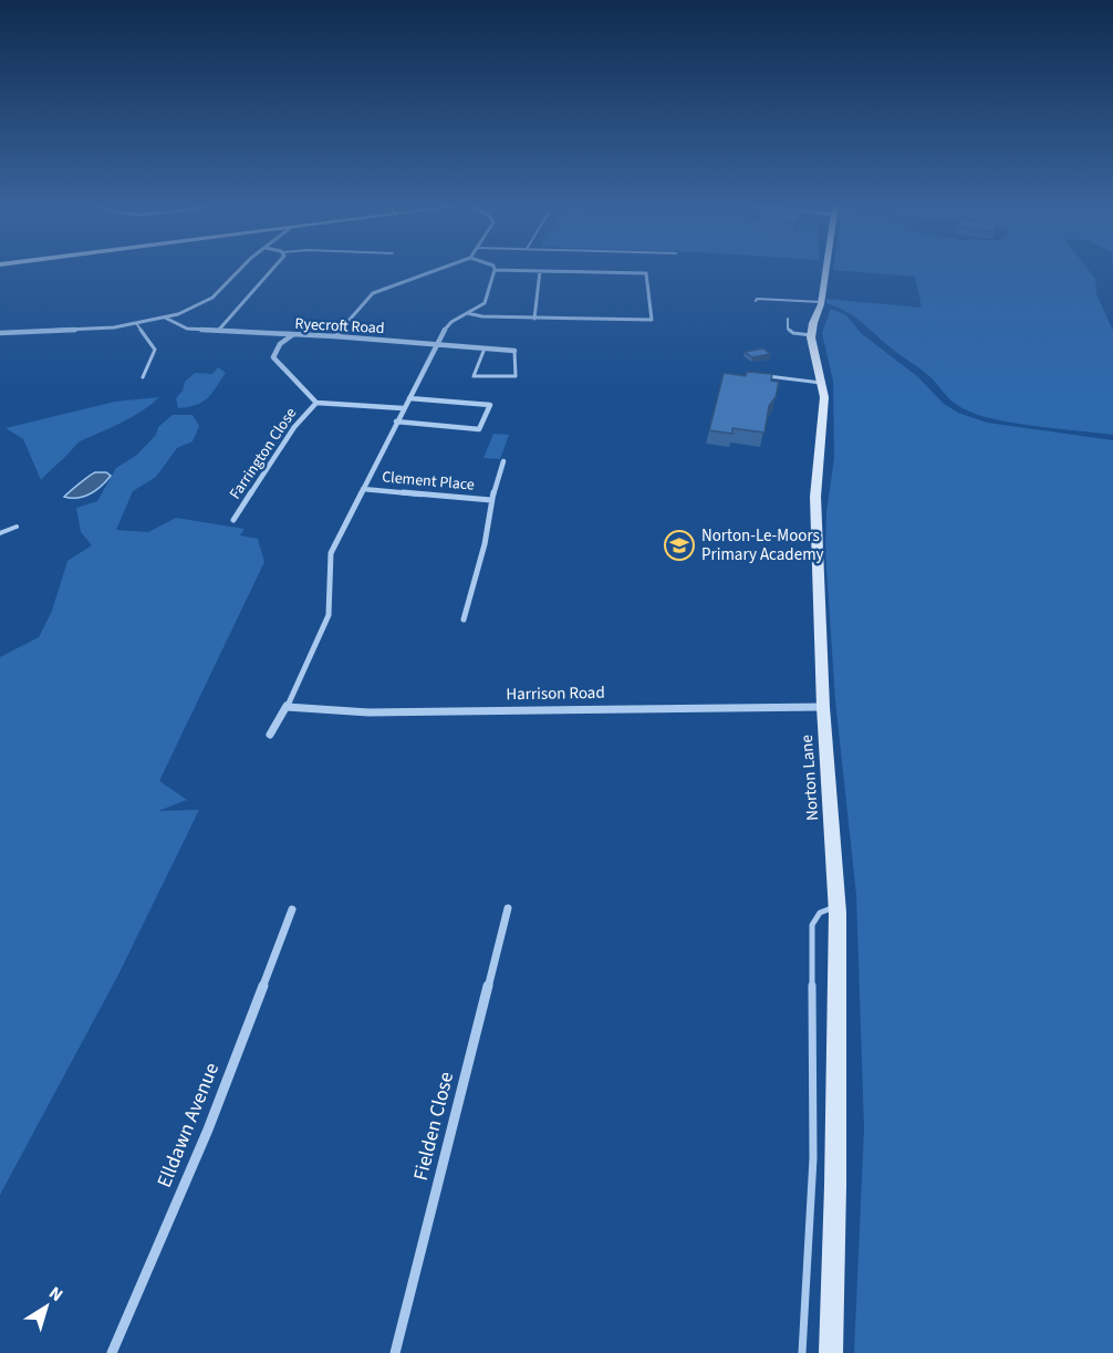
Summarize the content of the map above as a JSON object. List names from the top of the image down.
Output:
{
  "streets": {
    "street": [
      "Ryecroft Road",
      "Farrington Close",
      "Clement Place",
      "Harrison Road",
      "Norton Lane",
      "Elldawn Avenue",
      "Fielden Close"
    ]
  },
  "crossings": [
    ["Harrison Road", "Norton Lane"]
  ],
  "places": {
    "school or university": ["Norton-Le-Moors Primary Academy"]
  },
  "north": "top right"
}
